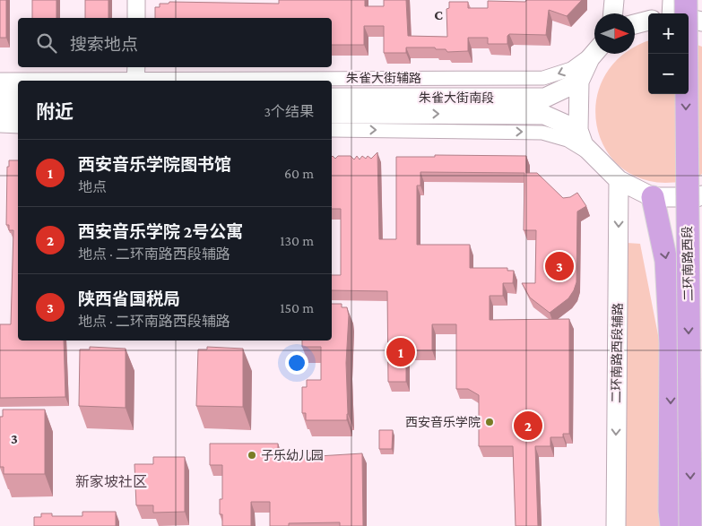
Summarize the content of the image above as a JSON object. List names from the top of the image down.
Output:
{
  "streets": {
    "highway": ["二环南路西段"],
    "main road": ["朱雀大街南段", "二环南路西段辅路"],
    "street": ["朱雀大街辅路"]
  },
  "one_way": ["二环南路西段辅路"],
  "districts": ["新家坡社区"],
  "places": ["西安音乐学院", "子乐幼儿园"],
  "north": "right",
  "page": {
    "map_buttons": ["+", "−"],
    "search": "搜索地点",
    "heading": ["附近", "3个结果"],
    "list": [
      {
        "mark": "1",
        "name": "西安音乐学院图书馆",
        "note": "地点",
        "value": "60 m"
      },
      {
        "mark": "2",
        "name": "西安音乐学院 2号公寓",
        "note": "地点 · 二环南路西段辅路",
        "value": "130 m"
      },
      {
        "mark": "3",
        "name": "陕西省国税局",
        "note": "地点 · 二环南路西段辅路",
        "value": "150 m"
      }
    ],
    "pins": ["3", "1", "2"]
  },
  "grid": {
    "columns": ["C"],
    "rows": ["3"]
  }
}
